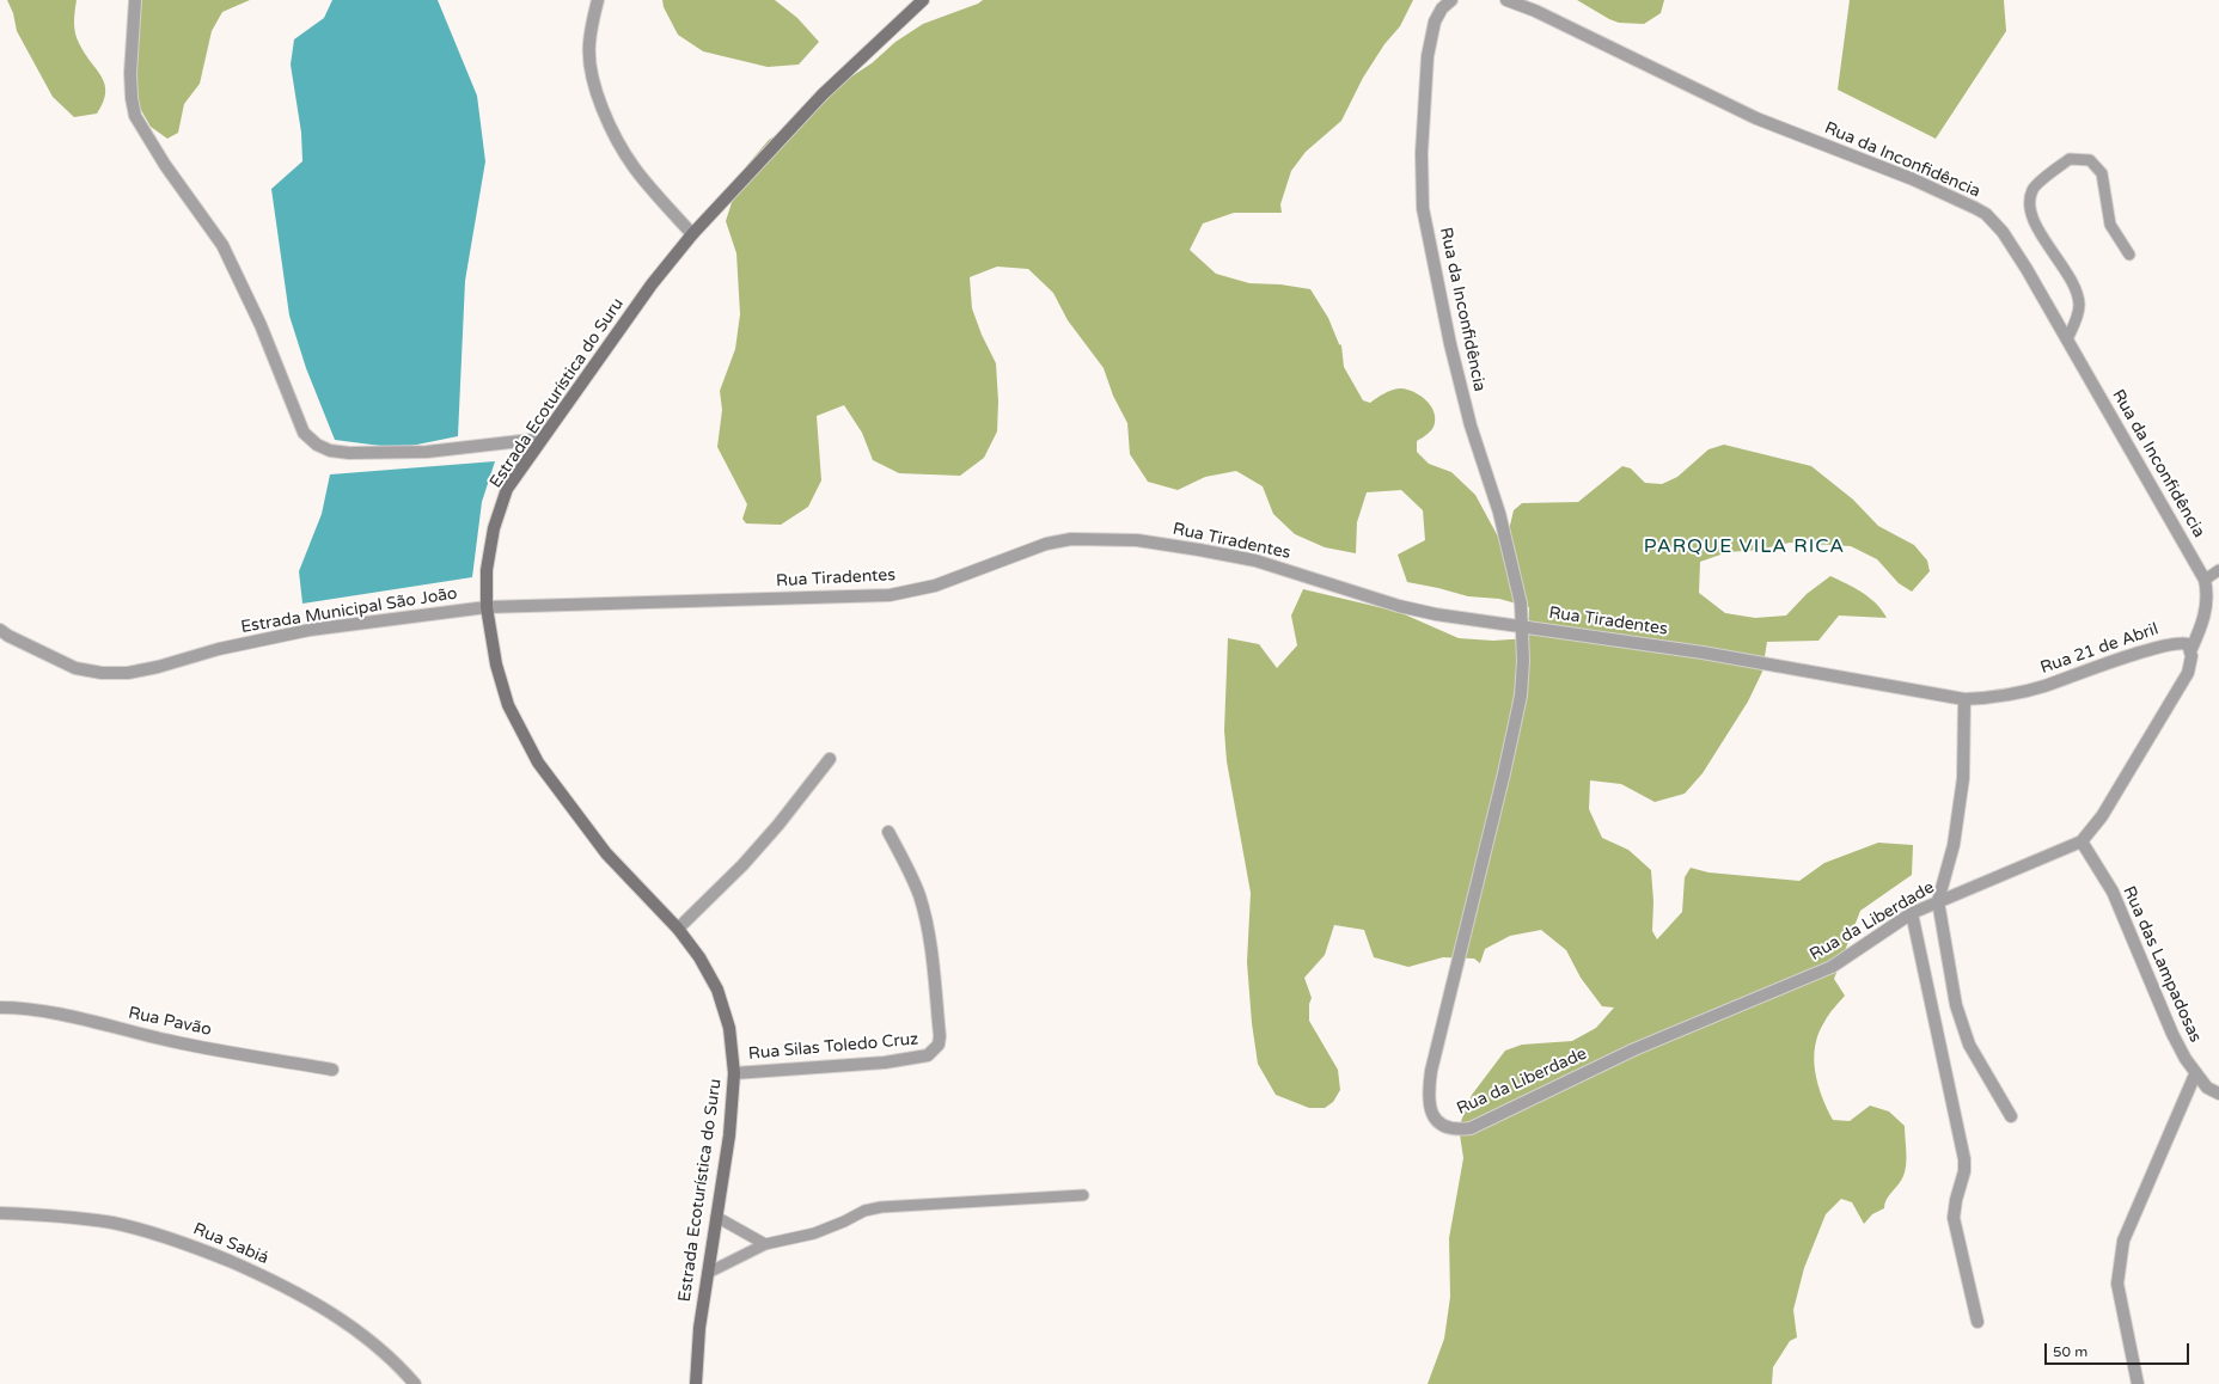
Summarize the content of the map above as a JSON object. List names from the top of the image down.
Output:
{
  "streets": {
    "main road": ["Estrada Ecoturística do Suru"],
    "street": [
      "Rua da Inconfidência",
      "Rua Tiradentes",
      "Estrada Municipal São João",
      "Rua 21 de Abril",
      "Rua da Liberdade",
      "Rua das Lampadosas",
      "Rua Pavão",
      "Rua Silas Toledo Cruz",
      "Rua Sabiá"
    ]
  },
  "crossings": [
    ["Rua da Inconfidência", "Rua Tiradentes"],
    ["Rua da Inconfidência", "Rua 21 de Abril"],
    ["Rua da Inconfidência", "Rua da Liberdade"],
    ["Estrada Ecoturística do Suru", "Rua Tiradentes"],
    ["Estrada Ecoturística do Suru", "Estrada Municipal São João"],
    ["Estrada Ecoturística do Suru", "Rua Silas Toledo Cruz"],
    ["Rua Tiradentes", "Estrada Municipal São João"],
    ["Rua Tiradentes", "Rua 21 de Abril"],
    ["Rua Tiradentes", "Rua da Liberdade"],
    ["Rua da Liberdade", "Rua das Lampadosas"]
  ],
  "districts": ["PARQUE VILA RICA"],
  "scale_bar": "50 m"
}
